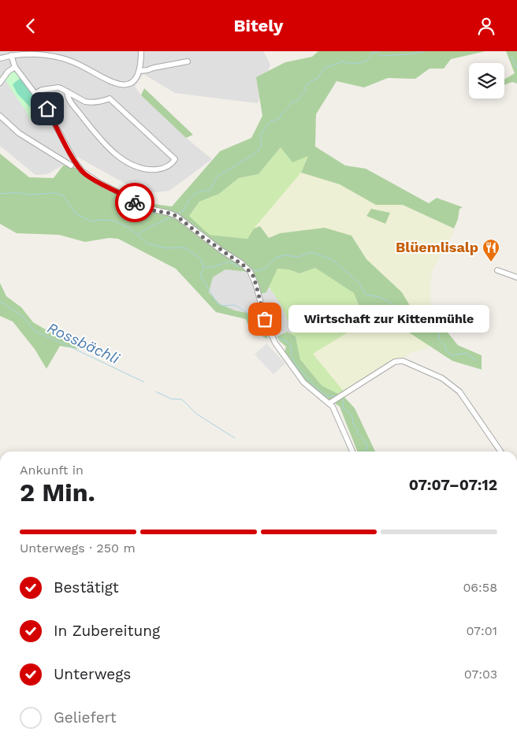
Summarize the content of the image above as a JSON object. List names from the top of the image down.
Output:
{
  "water": ["Rossbächli"],
  "places": {
    "restaurant": ["Blüemlisalp"],
    "other": ["Wirtschaft zur Kittenmühle"]
  },
  "page": {
    "header": "Bitely",
    "bubble": "Wirtschaft zur Kittenmühle",
    "heading": ["2 Min.", "Ankunft in", "07:07–07:12"],
    "bar": "Unterwegs · 250 m",
    "list": [
      ["Bestätigt", "06:58"],
      ["In Zubereitung", "07:01"],
      ["Unterwegs", "07:03"],
      "Geliefert"
    ]
  }
}
